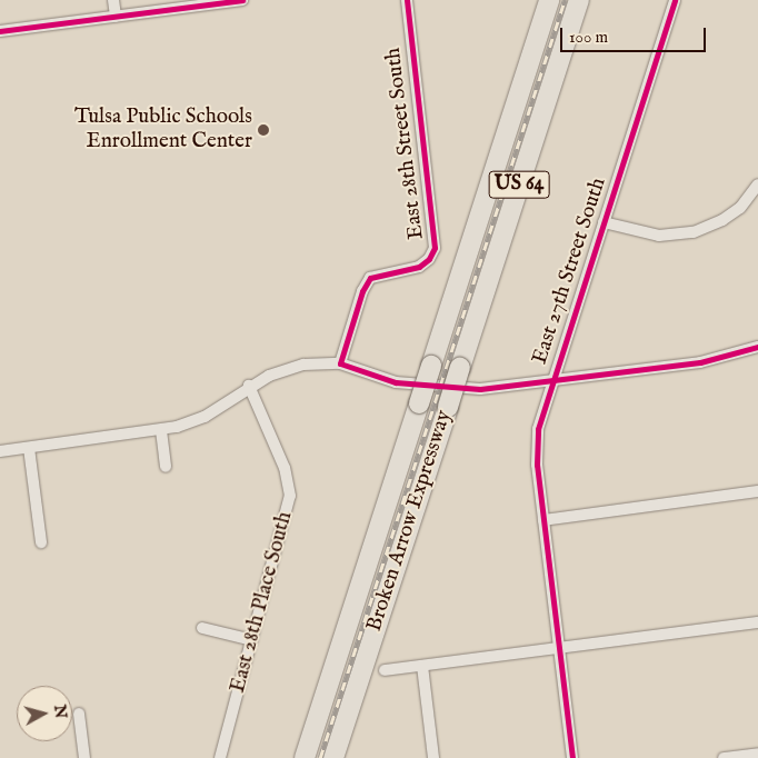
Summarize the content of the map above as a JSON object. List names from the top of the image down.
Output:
{
  "streets": {
    "highway": ["US 64", "Broken Arrow Expressway"],
    "street": ["East 28th Street South", "East 27th Street South", "East 28th Place South"]
  },
  "places": ["Tulsa Public Schools Enrollment Center"],
  "scale_bar": "100 m",
  "north": "right"
}
